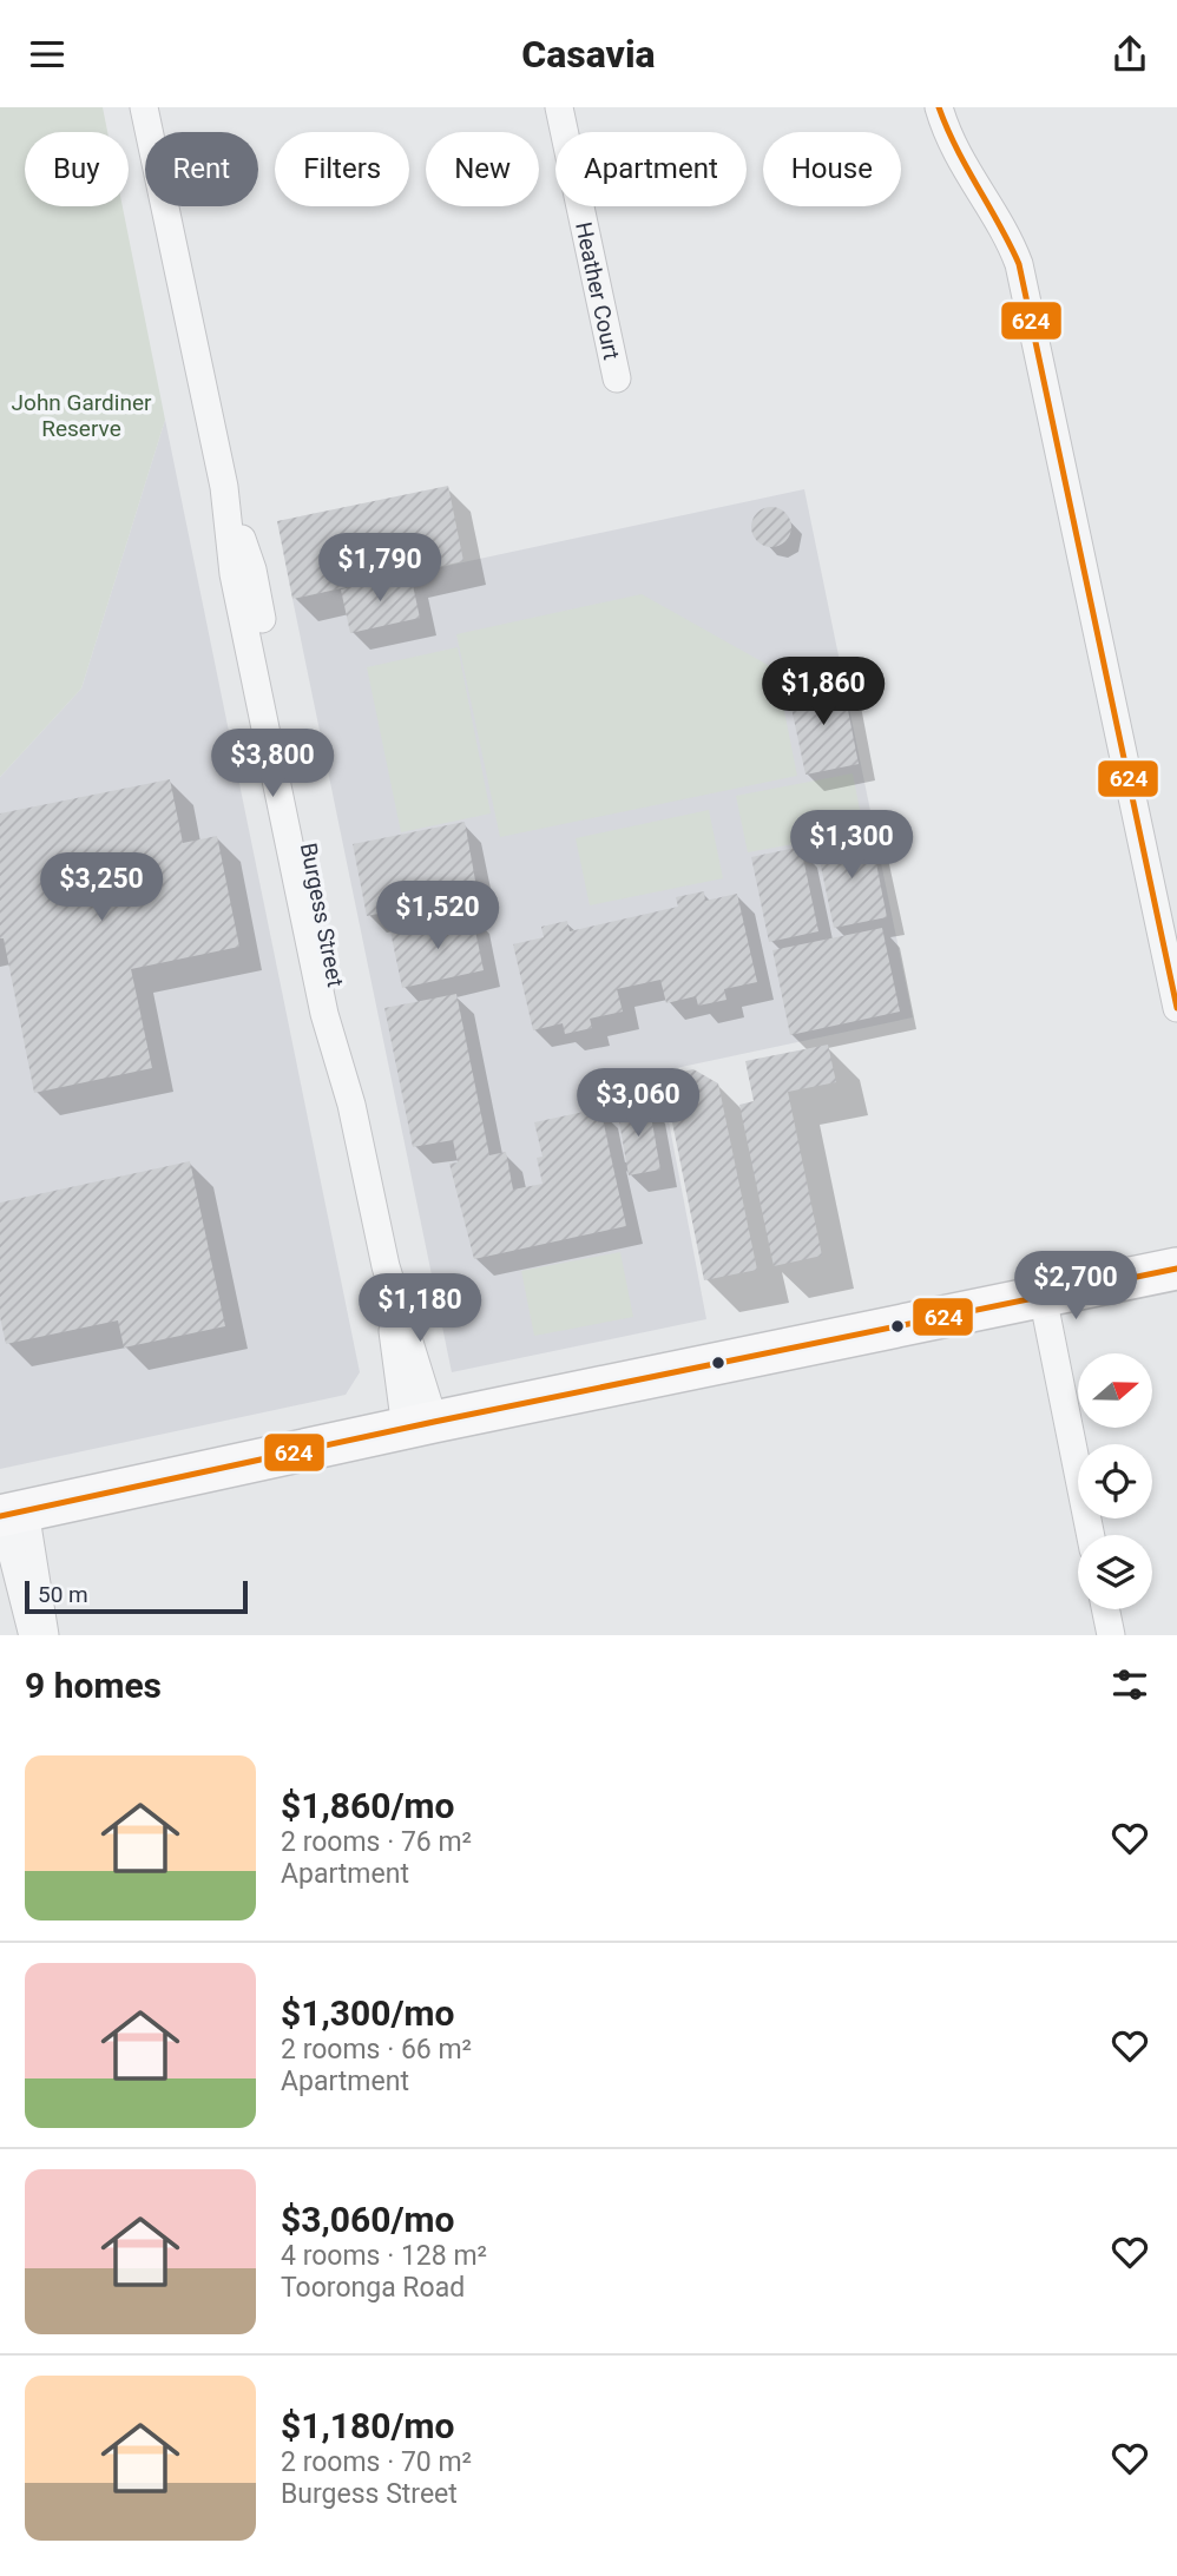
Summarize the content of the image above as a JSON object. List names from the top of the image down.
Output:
{
  "streets": {
    "street": ["Heather Court", "Burgess Street"]
  },
  "parks": ["John Gardiner Reserve"],
  "lines": ["transit line 624"],
  "scale_bar": "50 m",
  "north": "right",
  "page": {
    "header": "Casavia",
    "chip": [
      "Buy",
      "Rent",
      "Filters",
      "New",
      "Apartment",
      "House"
    ],
    "price": [
      "$1,790",
      "$1,860",
      "$3,800",
      "$1,300",
      "$3,250",
      "$1,520",
      "$3,060",
      "$2,700",
      "$1,180"
    ],
    "scale": "50 m",
    "heading": "9 homes",
    "list": [
      {
        "name": "$1,860/mo",
        "note": "2 rooms · 76 m² · Apartment"
      },
      {
        "name": "$1,300/mo",
        "note": "2 rooms · 66 m² · Apartment"
      },
      {
        "name": "$3,060/mo",
        "note": "4 rooms · 128 m² · Tooronga Road"
      },
      {
        "name": "$1,180/mo",
        "note": "2 rooms · 70 m² · Burgess Street"
      }
    ]
  }
}
